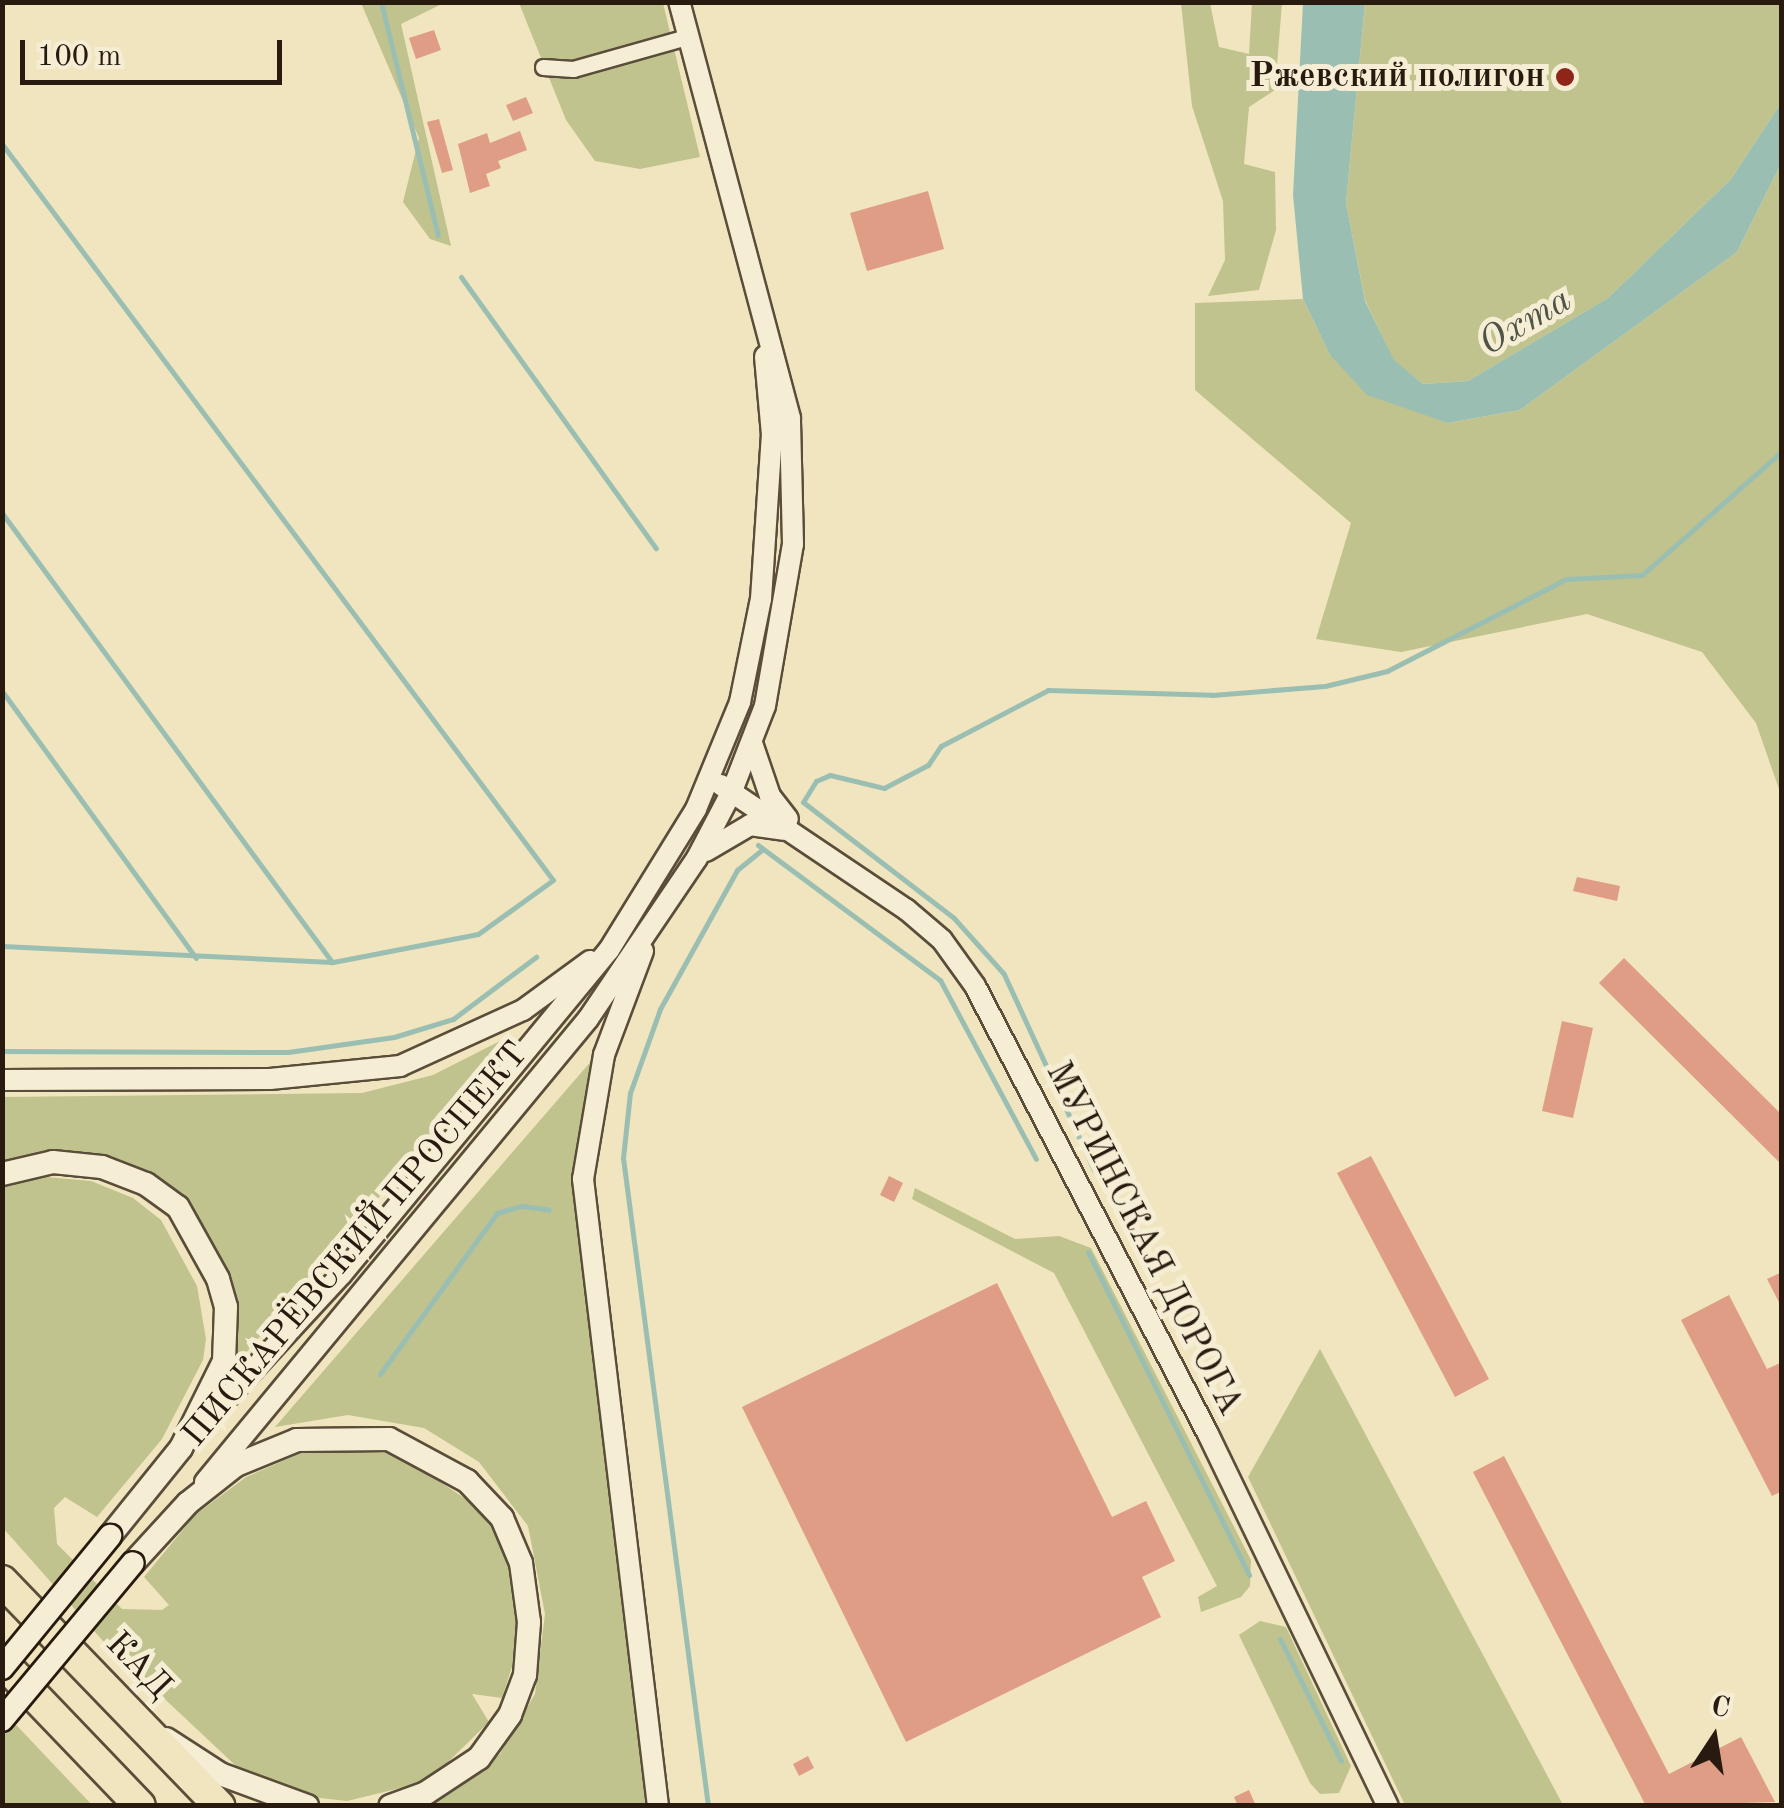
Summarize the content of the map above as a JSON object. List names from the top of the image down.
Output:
{
  "streets": {
    "highway": ["КАД"],
    "main road": ["ПИСКАРЁВСКИЙ ПРОСПЕКТ"],
    "street": ["МУРИНСКАЯ ДОРОГА"]
  },
  "crossings": [
    ["МУРИНСКАЯ ДОРОГА", "ПИСКАРЁВСКИЙ ПРОСПЕКТ"]
  ],
  "water": ["Охта"],
  "places": ["Ржевский полигон"],
  "scale_bar": "100 m",
  "north": "top"
}
